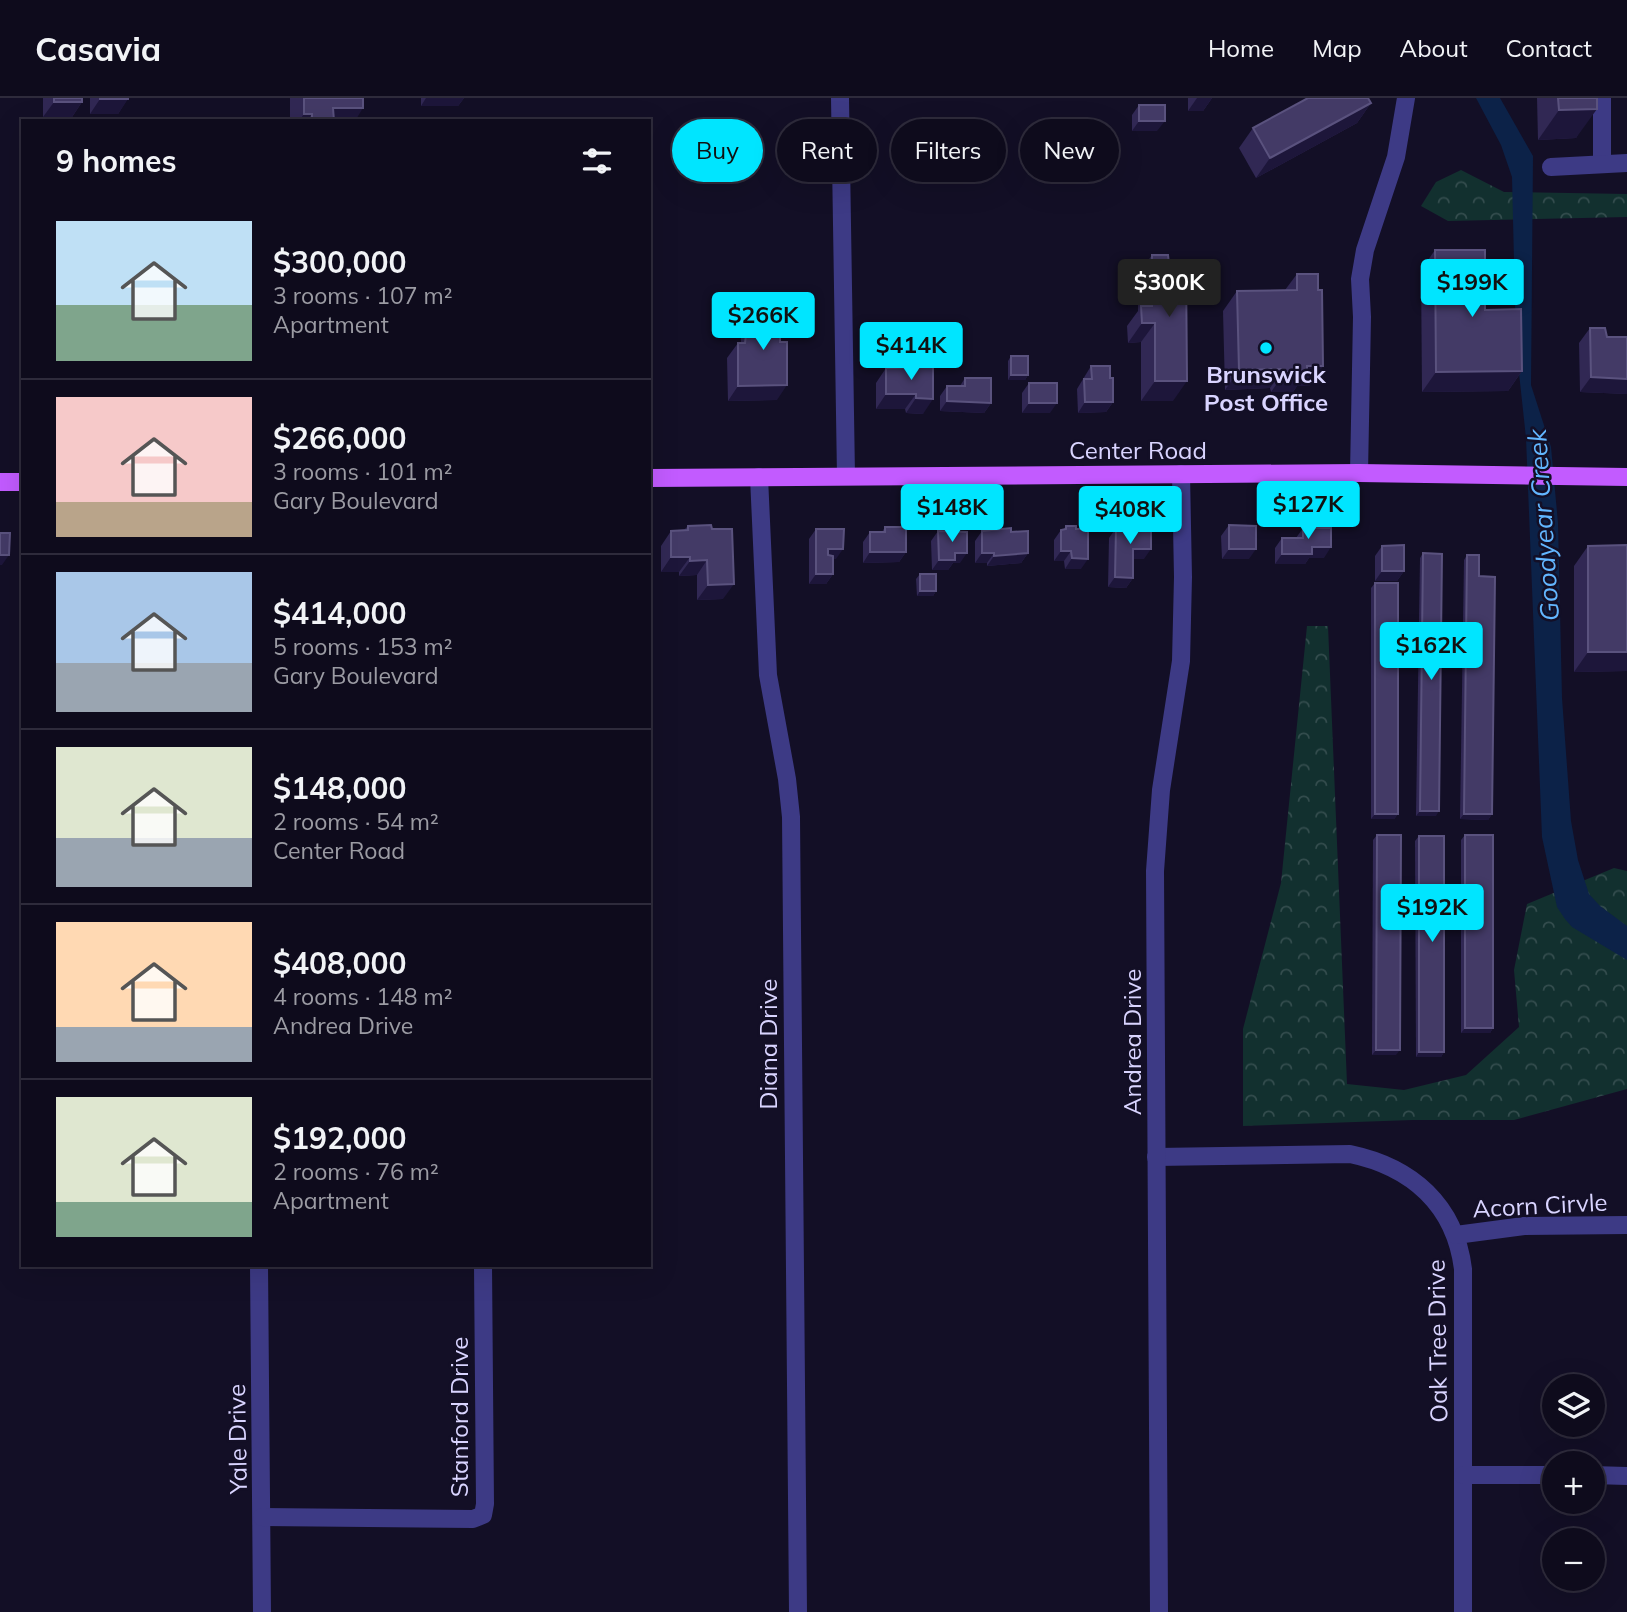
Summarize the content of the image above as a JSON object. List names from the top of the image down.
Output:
{
  "streets": {
    "main road": ["Center Road"],
    "street": [
      "Andrea Drive",
      "Diana Drive",
      "Acorn Cirvle",
      "Oak Tree Drive",
      "Stanford Drive",
      "Yale Drive"
    ]
  },
  "crossings": [
    ["Center Road", "Andrea Drive"],
    ["Center Road", "Diana Drive"],
    ["Andrea Drive", "Oak Tree Drive"],
    ["Acorn Cirvle", "Oak Tree Drive"],
    ["Stanford Drive", "Yale Drive"]
  ],
  "water": ["Goodyear Creek"],
  "places": ["Brunswick Post Office"],
  "page": {
    "header": "Casavia",
    "nav": [
      "Home",
      "Map",
      "About",
      "Contact"
    ],
    "chip": [
      "Buy",
      "Rent",
      "Filters",
      "New"
    ],
    "heading": "9 homes",
    "list": [
      {
        "name": "$300,000",
        "note": "3 rooms · 107 m² · Apartment"
      },
      {
        "name": "$266,000",
        "note": "3 rooms · 101 m² · Gary Boulevard"
      },
      {
        "name": "$414,000",
        "note": "5 rooms · 153 m² · Gary Boulevard"
      },
      {
        "name": "$148,000",
        "note": "2 rooms · 54 m² · Center Road"
      },
      {
        "name": "$408,000",
        "note": "4 rooms · 148 m² · Andrea Drive"
      },
      {
        "name": "$192,000",
        "note": "2 rooms · 76 m² · Apartment"
      }
    ],
    "price": [
      "$300K",
      "$199K",
      "$266K",
      "$414K",
      "$127K",
      "$148K",
      "$408K",
      "$162K",
      "$192K"
    ],
    "map_buttons": ["+", "−"]
  }
}
